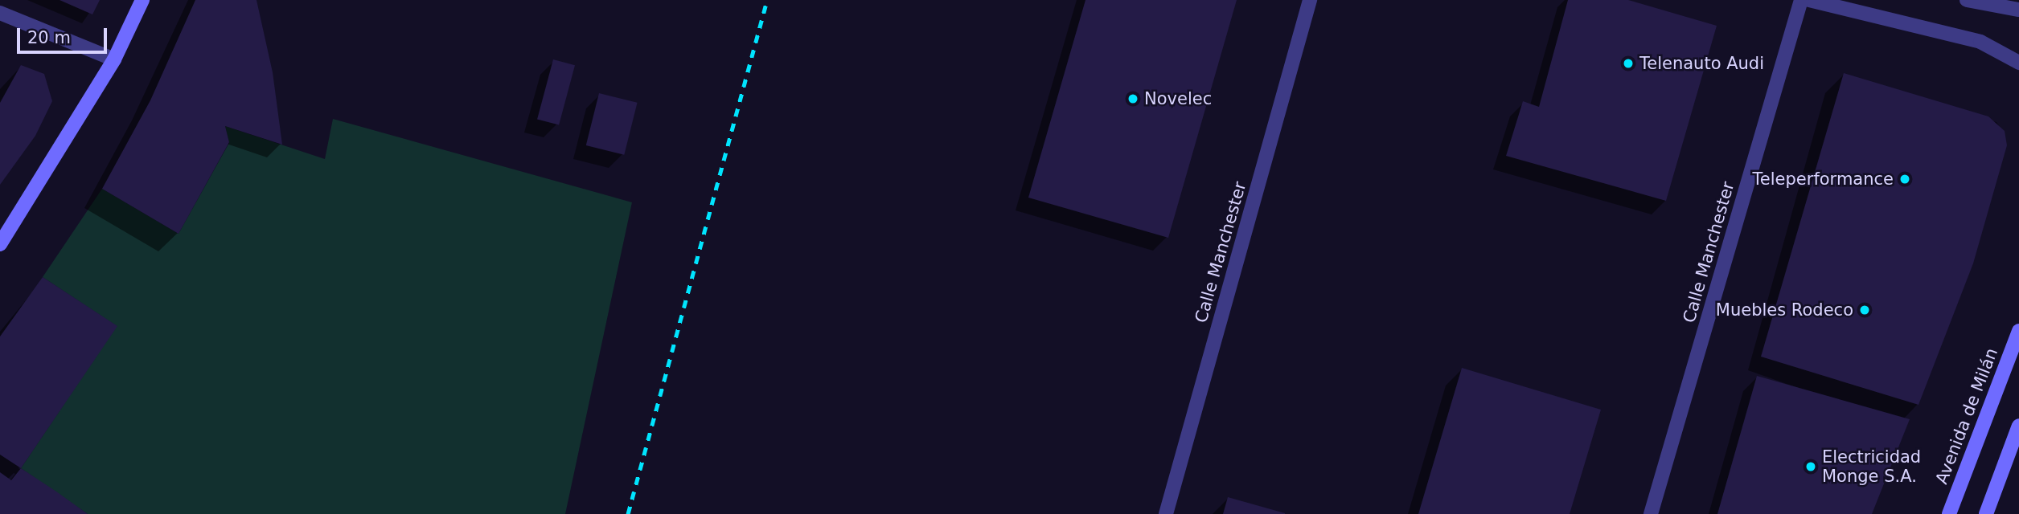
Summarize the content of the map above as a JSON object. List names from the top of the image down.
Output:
{
  "streets": {
    "street": ["Calle Manchester", "Avenida de Milán"]
  },
  "places": [
    "Telenauto Audi",
    "Novelec",
    "Teleperformance",
    "Muebles Rodeco",
    "Electricidad Monge S.A."
  ],
  "scale_bar": "20 m"
}
